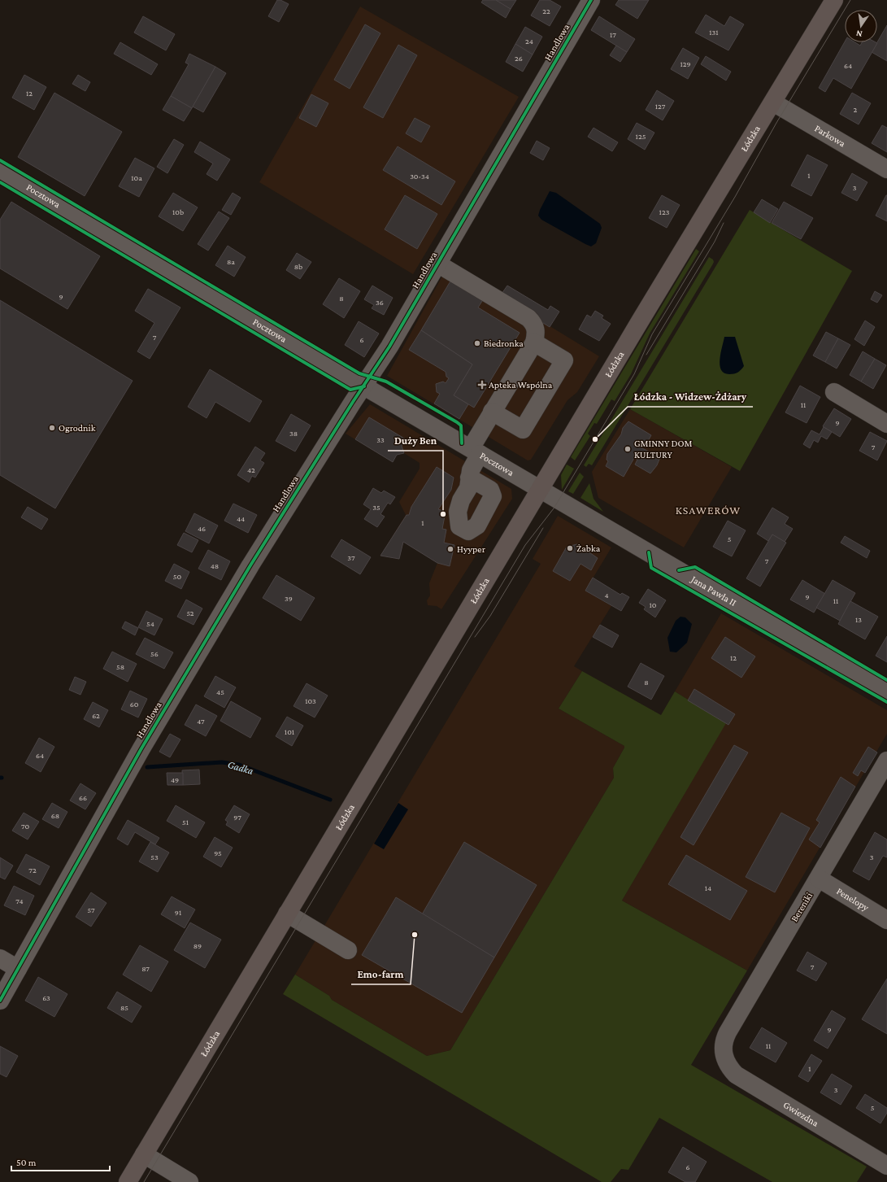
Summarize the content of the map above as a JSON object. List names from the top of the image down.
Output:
{
  "streets": {
    "main road": ["Łódzka"],
    "street": [
      "Handlowa",
      "Parkowa",
      "Pocztowa",
      "Jana Pawła II",
      "Penelopy",
      "Bereniki",
      "Gwiezdna"
    ]
  },
  "crossings": [
    ["Handlowa", "Pocztowa"],
    ["Parkowa", "Łódzka"],
    ["Łódzka", "Pocztowa"],
    ["Łódzka", "Jana Pawła II"],
    ["Pocztowa", "Jana Pawła II"],
    ["Penelopy", "Bereniki"],
    ["Bereniki", "Gwiezdna"]
  ],
  "districts": ["KSAWERÓW"],
  "water": ["Gadka"],
  "places": {
    "other": [
      "Biedronka",
      "Ogrodnik",
      "Łódzka - Widzew-Żdżary",
      "GMINNY DOM KULTURY",
      "Duży Ben",
      "Żabka",
      "Hyyper",
      "Emo-farm"
    ],
    "health": ["Apteka Wspólna"]
  },
  "house_numbers": [
    "22",
    "131",
    "17",
    "24",
    "26",
    "129",
    "64",
    "12",
    "127",
    "2",
    "125",
    "1",
    "30-34",
    "10a",
    "3",
    "10b",
    "123",
    "8a",
    "8b",
    "9",
    "8",
    "36",
    "7",
    "6",
    "11",
    "9",
    "38",
    "33",
    "7",
    "42",
    "35",
    "44",
    "1",
    "46",
    "5",
    "37",
    "7",
    "48",
    "50",
    "4",
    "9",
    "39",
    "11",
    "10",
    "52",
    "13",
    "54",
    "56",
    "12",
    "58",
    "8",
    "45",
    "103",
    "60",
    "62",
    "47",
    "101",
    "64",
    "49",
    "66",
    "68",
    "97",
    "51",
    "70",
    "95",
    "53",
    "3",
    "72",
    "14",
    "74",
    "57",
    "91",
    "89",
    "7",
    "87",
    "63",
    "85",
    "9",
    "11",
    "1",
    "3",
    "5",
    "6"
  ],
  "scale_bar": "50 m",
  "north": "bottom"
}
